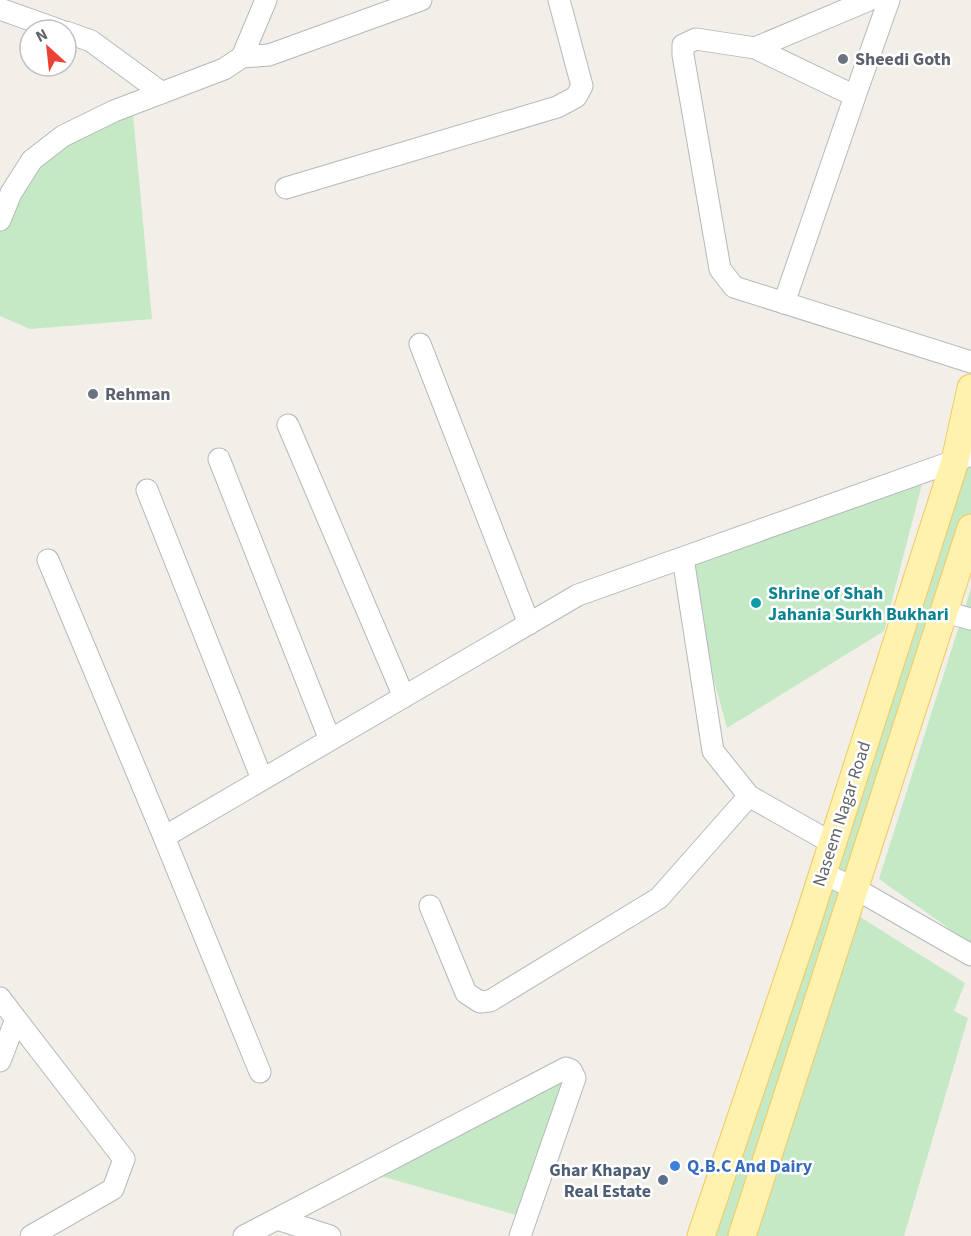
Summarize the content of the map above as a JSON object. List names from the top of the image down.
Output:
{
  "streets": {
    "main road": ["Naseem Nagar Road"]
  },
  "places": [
    "Sheedi Goth",
    "Rehman",
    "Shrine of Shah Jahania Surkh Bukhari",
    "Q.B.C And Dairy",
    "Ghar Khapay Real Estate"
  ],
  "north": "top left"
}
